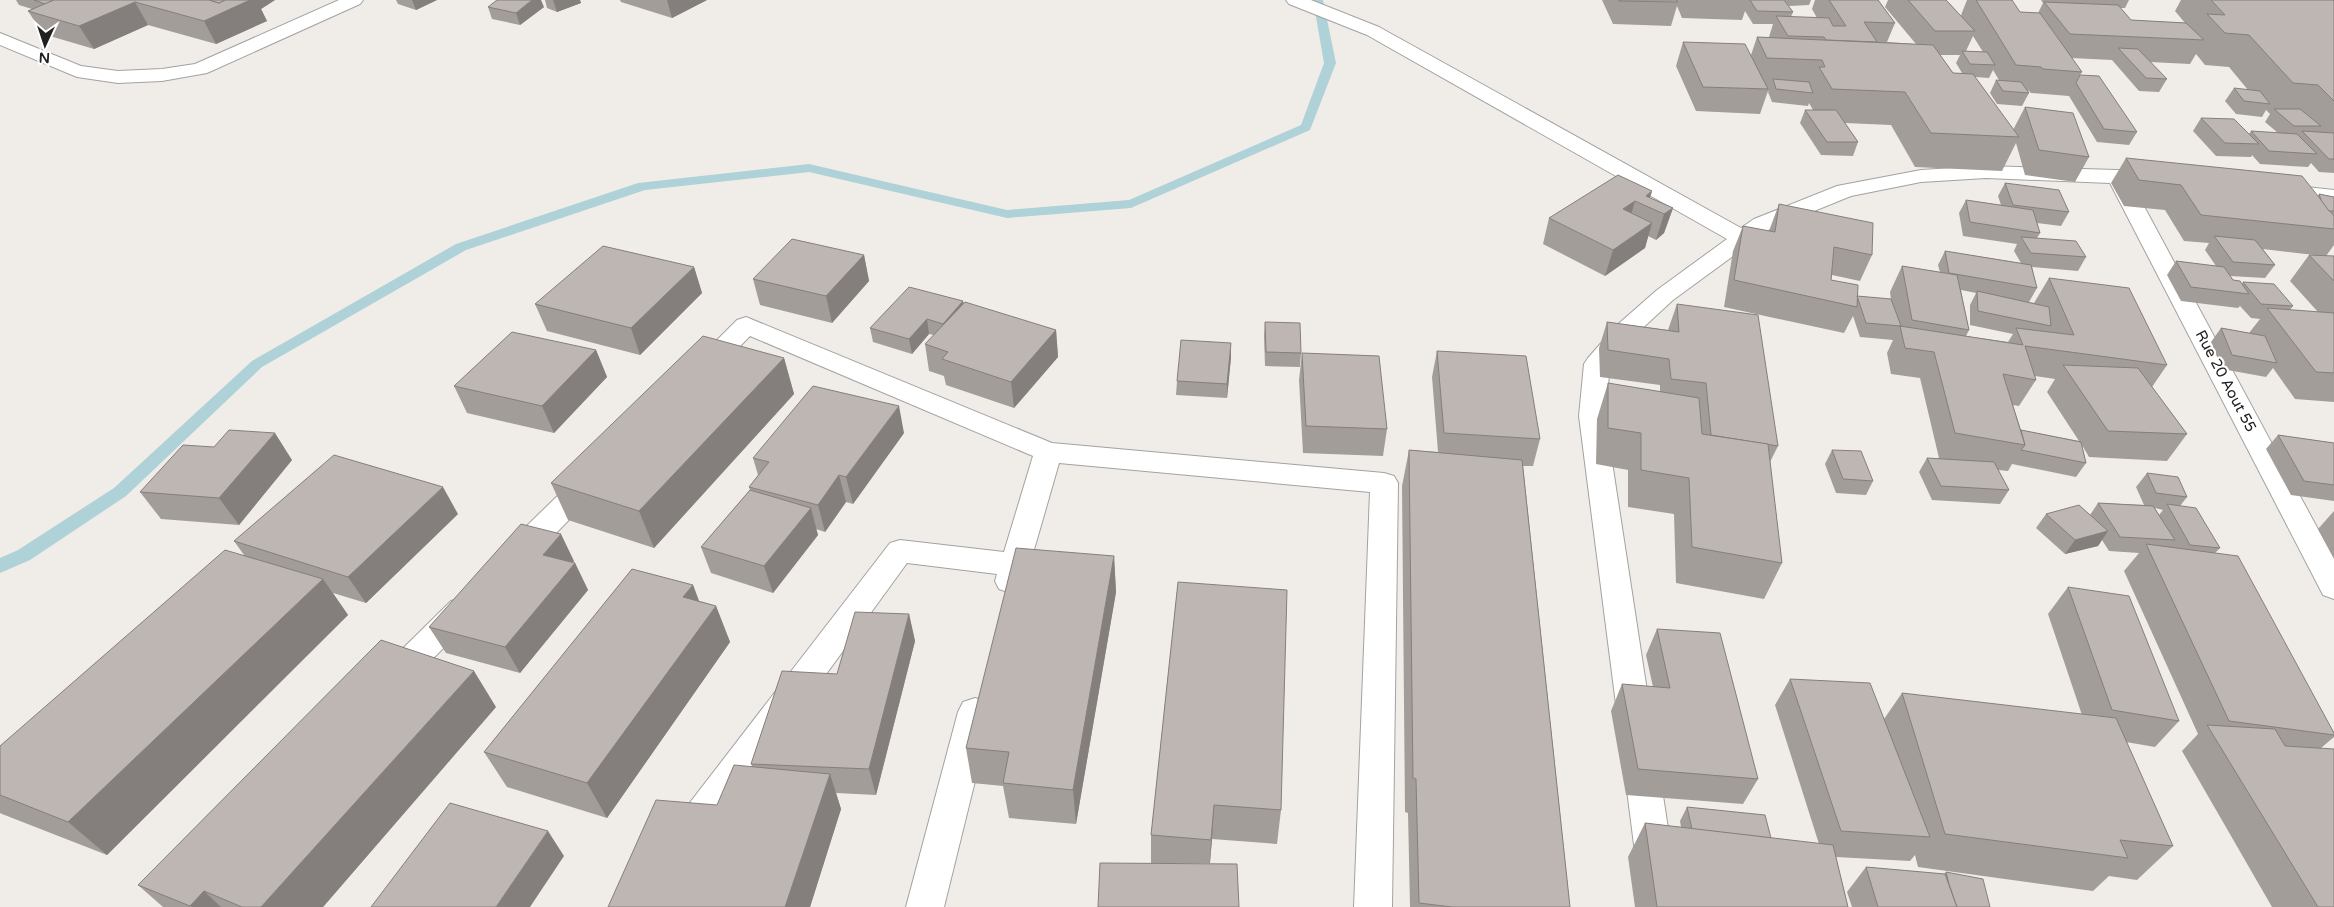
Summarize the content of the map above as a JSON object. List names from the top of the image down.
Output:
{
  "streets": {
    "street": ["Rue 20 Aout 55"]
  },
  "north": "bottom"
}
